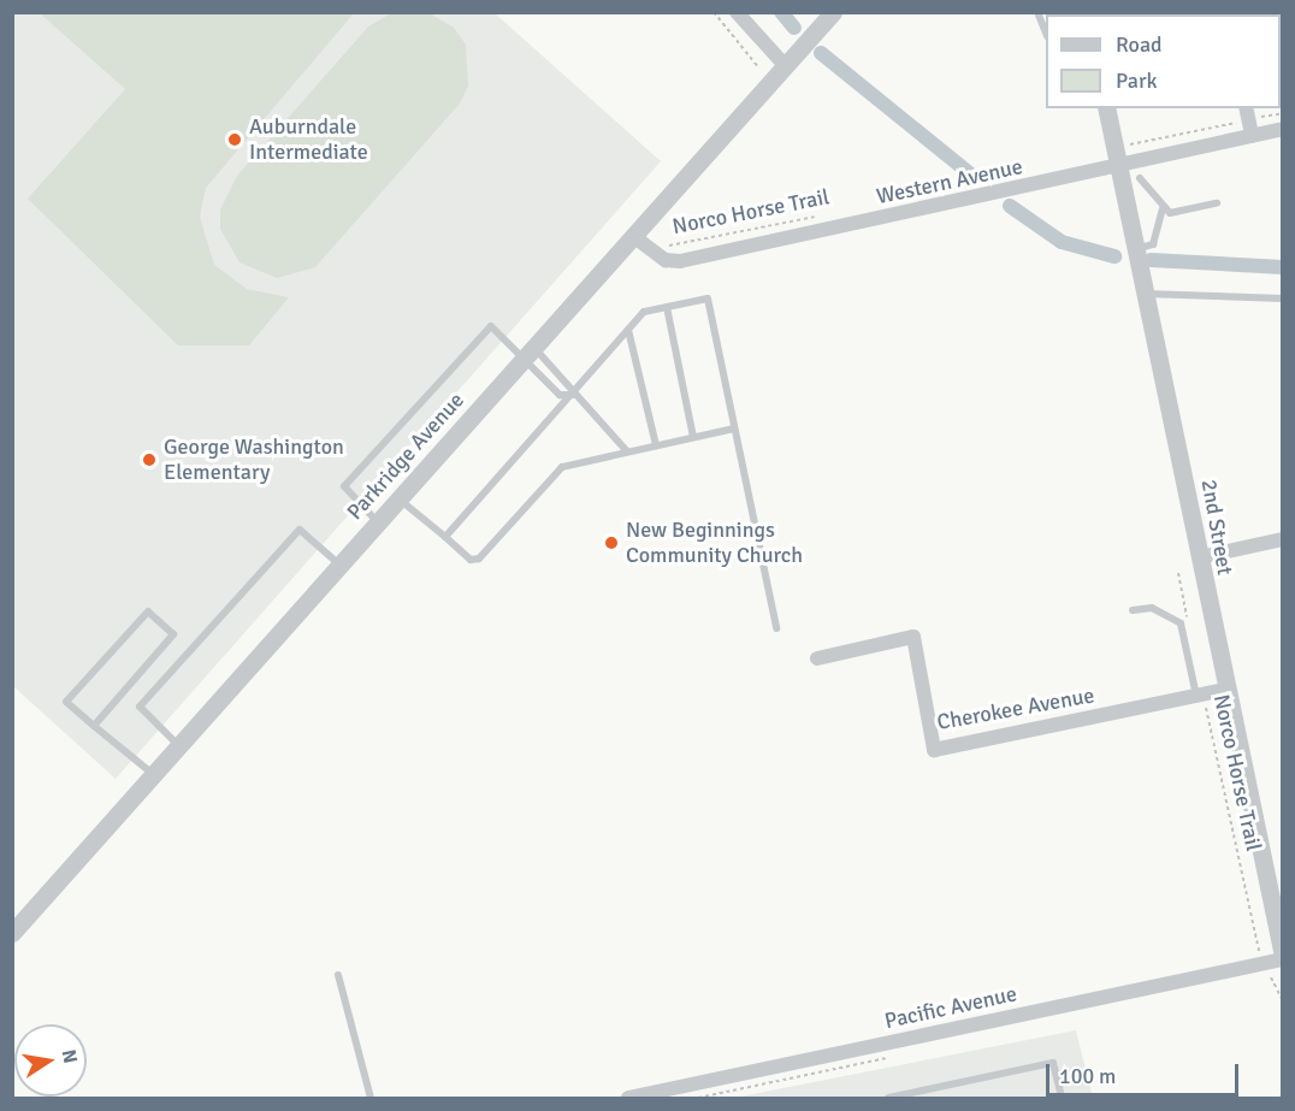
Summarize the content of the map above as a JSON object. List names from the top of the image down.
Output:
{
  "streets": {
    "street": [
      "Western Avenue",
      "Parkridge Avenue",
      "2nd Street",
      "Cherokee Avenue",
      "Pacific Avenue"
    ],
    "path": ["Norco Horse Trail"]
  },
  "crossings": [
    ["Western Avenue", "Parkridge Avenue"],
    ["Western Avenue", "2nd Street"],
    ["Norco Horse Trail", "Cherokee Avenue"],
    ["Norco Horse Trail", "Pacific Avenue"],
    ["2nd Street", "Cherokee Avenue"],
    ["2nd Street", "Pacific Avenue"]
  ],
  "places": ["Auburndale Intermediate", "George Washington Elementary", "New Beginnings Community Church"],
  "legend": ["Road", "Park"],
  "scale_bar": "100 m",
  "north": "right"
}
